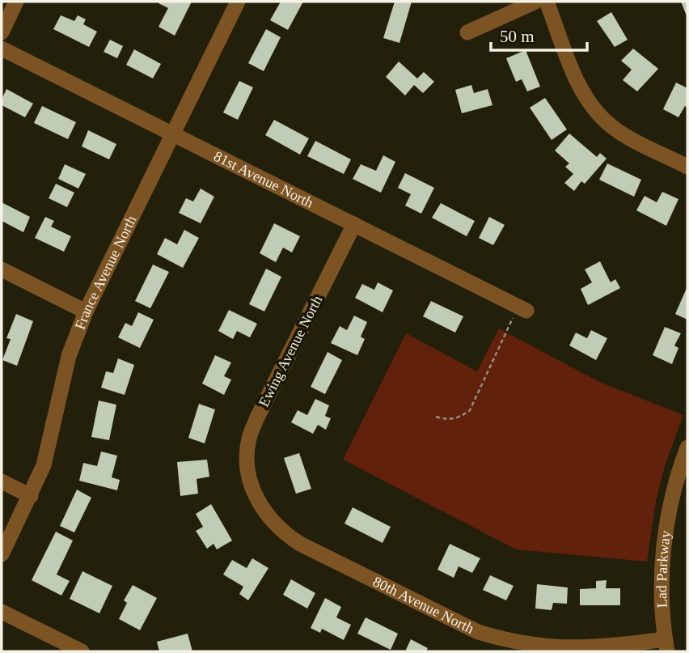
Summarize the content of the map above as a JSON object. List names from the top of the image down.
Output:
{
  "streets": {
    "street": [
      "81st Avenue North",
      "France Avenue North",
      "Ewing Avenue North",
      "Lad Parkway",
      "80th Avenue North"
    ]
  },
  "crossings": [
    ["81st Avenue North", "France Avenue North"],
    ["81st Avenue North", "Ewing Avenue North"],
    ["Ewing Avenue North", "80th Avenue North"],
    ["Lad Parkway", "80th Avenue North"]
  ],
  "scale_bar": "50 m"
}
